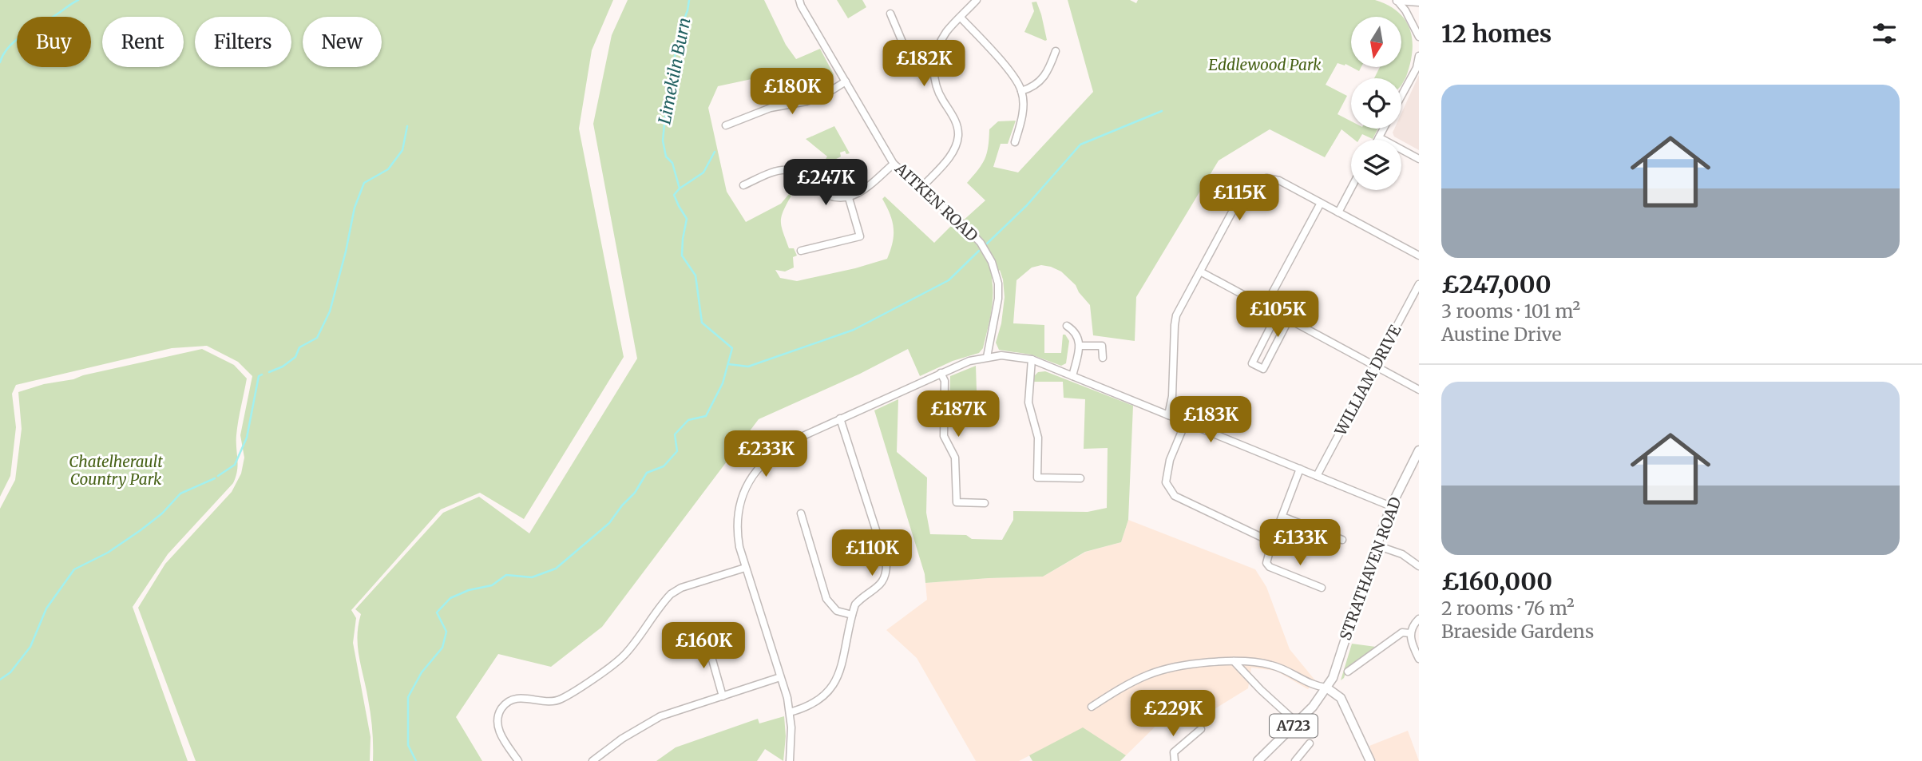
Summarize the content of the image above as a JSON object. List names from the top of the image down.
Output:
{
  "streets": {
    "main road": ["STRATHAVEN ROAD", "A723"],
    "street": ["AITKEN ROAD", "WILLIAM DRIVE"]
  },
  "crossings": [
    ["STRATHAVEN ROAD", "A723"]
  ],
  "water": ["Limekiln Burn"],
  "parks": ["Eddlewood Park", "Chatelherault Country Park"],
  "north": "bottom",
  "page": {
    "heading": "12 homes",
    "chip": [
      "Buy",
      "Rent",
      "Filters",
      "New"
    ],
    "price": [
      "£182K",
      "£180K",
      "£247K",
      "£115K",
      "£105K",
      "£187K",
      "£183K",
      "£233K",
      "£133K",
      "£110K",
      "£160K",
      "£229K"
    ],
    "list": [
      {
        "name": "£247,000",
        "note": "3 rooms · 101 m² · Austine Drive"
      },
      {
        "name": "£160,000",
        "note": "2 rooms · 76 m² · Braeside Gardens"
      }
    ]
  }
}
